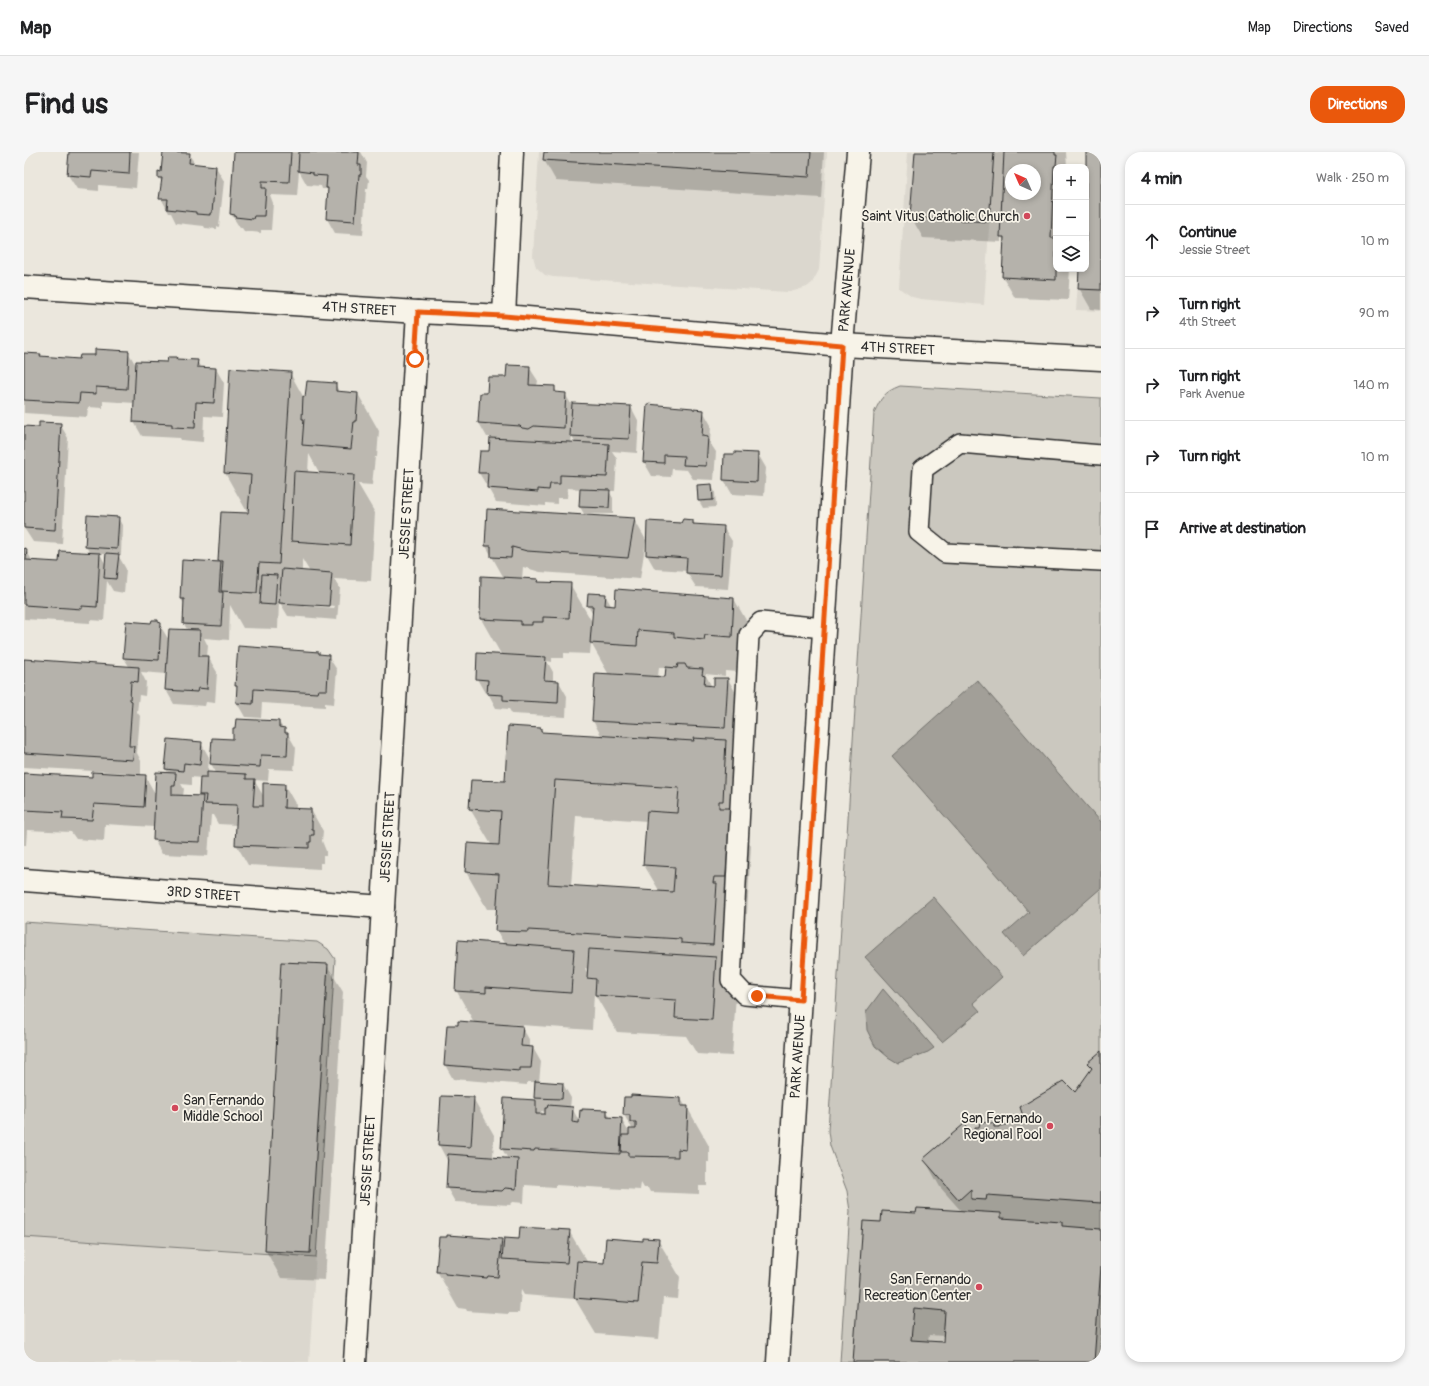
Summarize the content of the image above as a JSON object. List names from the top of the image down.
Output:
{
  "streets": {
    "street": [
      "PARK AVENUE",
      "4TH STREET",
      "JESSIE STREET",
      "3RD STREET"
    ]
  },
  "crossings": [
    ["PARK AVENUE", "4TH STREET"],
    ["4TH STREET", "JESSIE STREET"],
    ["JESSIE STREET", "3RD STREET"]
  ],
  "places": [
    "Saint Vitus Catholic Church",
    "San Fernando Middle School",
    "San Fernando Regional Pool",
    "San Fernando Recreation Center"
  ],
  "north": "top left",
  "page": {
    "header": "Map",
    "nav": ["Map", "Directions", "Saved"],
    "buttons": "Directions",
    "title": "Find us",
    "heading": ["4 min", "Walk · 250 m"],
    "map_buttons": ["+", "−"],
    "list": [
      ["Continue", "Jessie Street", "10 m"],
      ["Turn right", "4th Street", "90 m"],
      ["Turn right", "Park Avenue", "140 m"],
      ["Turn right", "10 m"],
      "Arrive at destination"
    ]
  }
}
